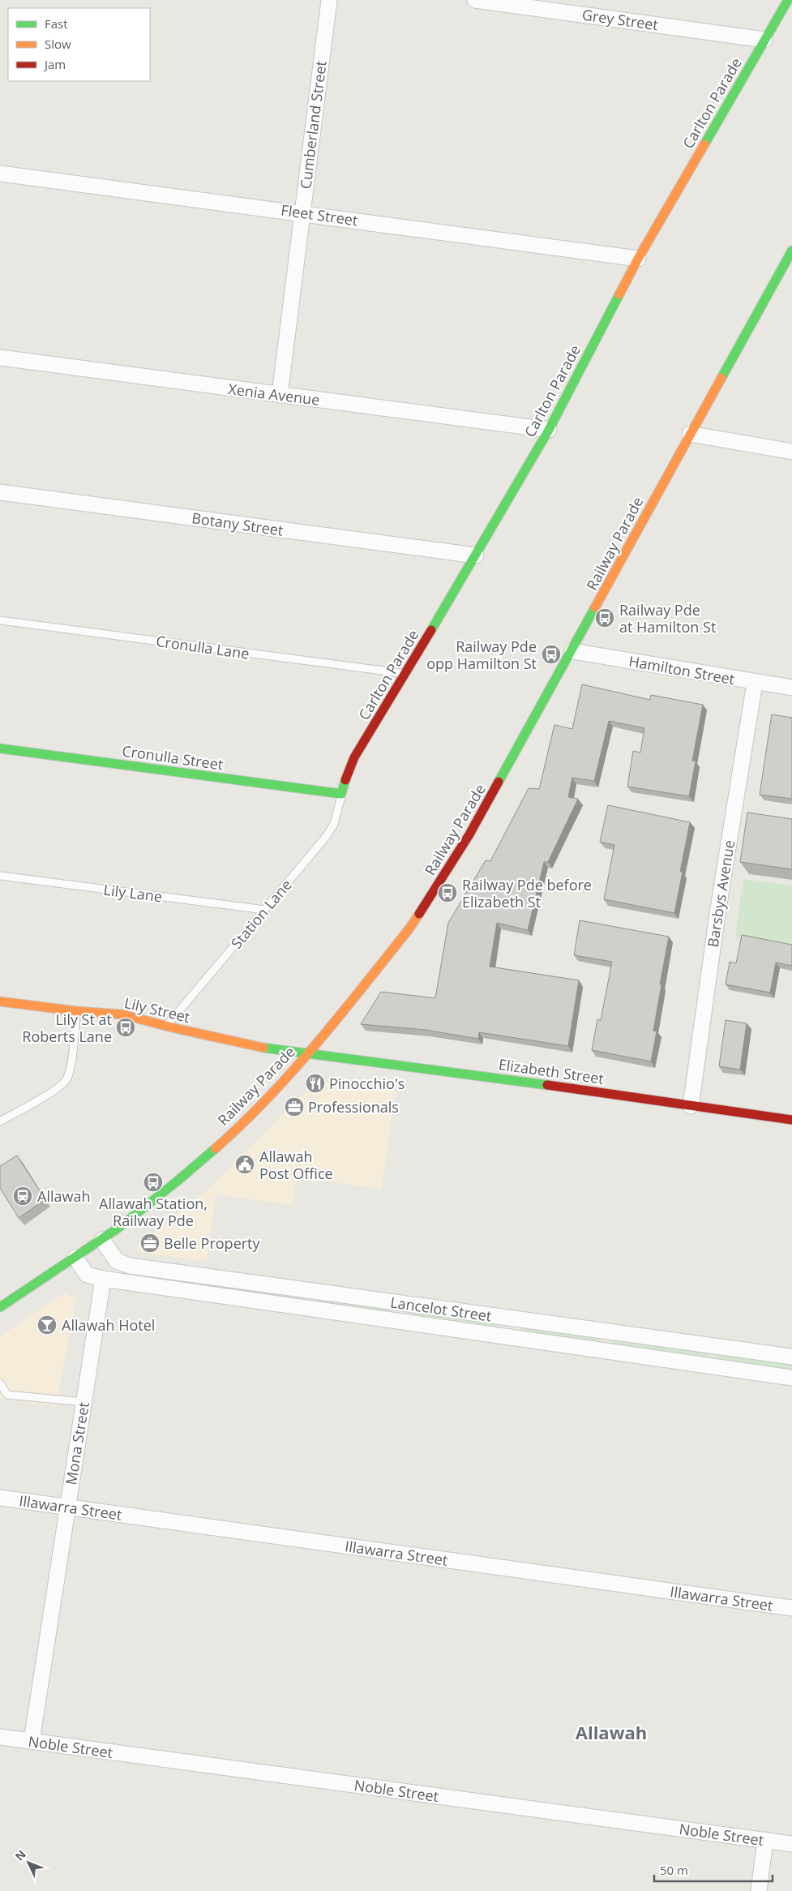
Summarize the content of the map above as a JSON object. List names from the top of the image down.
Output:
{
  "streets": {
    "main road": [
      "Carlton Parade",
      "Railway Parade",
      "Cronulla Street",
      "Lily Street",
      "Elizabeth Street"
    ],
    "street": [
      "Grey Street",
      "Cumberland Street",
      "Fleet Street",
      "Xenia Avenue",
      "Botany Street",
      "Hamilton Street",
      "Barsbys Avenue",
      "Lancelot Street",
      "Mona Street",
      "Illawarra Street",
      "Noble Street"
    ],
    "lane": ["Cronulla Lane", "Lily Lane", "Station Lane"]
  },
  "crossings": [
    ["Grey Street", "Carlton Parade"],
    ["Carlton Parade", "Fleet Street"],
    ["Carlton Parade", "Xenia Avenue"],
    ["Carlton Parade", "Botany Street"],
    ["Carlton Parade", "Cronulla Lane"],
    ["Carlton Parade", "Cronulla Street"],
    ["Carlton Parade", "Station Lane"],
    ["Cumberland Street", "Fleet Street"],
    ["Cumberland Street", "Xenia Avenue"],
    ["Railway Parade", "Hamilton Street"],
    ["Railway Parade", "Lily Street"],
    ["Railway Parade", "Elizabeth Street"],
    ["Hamilton Street", "Barsbys Avenue"],
    ["Cronulla Street", "Station Lane"],
    ["Lily Lane", "Station Lane"],
    ["Barsbys Avenue", "Elizabeth Street"],
    ["Station Lane", "Lily Street"],
    ["Lily Street", "Elizabeth Street"],
    ["Lancelot Street", "Mona Street"],
    ["Mona Street", "Illawarra Street"],
    ["Mona Street", "Noble Street"]
  ],
  "districts": ["Allawah"],
  "places": {
    "bus stop": [
      "Railway Pde at Hamilton St",
      "Railway Pde opp Hamilton St",
      "Railway Pde before Elizabeth St",
      "Lily St at Roberts Lane",
      "Allawah Station, Railway Pde"
    ],
    "restaurant": ["Pinocchio's"],
    "office": ["Professionals", "Belle Property"],
    "public building": ["Allawah Post Office"],
    "station": ["Allawah"],
    "bar": ["Allawah Hotel"]
  },
  "legend": ["Fast", "Slow", "Jam"],
  "scale_bar": "50 m",
  "north": "top left"
}
